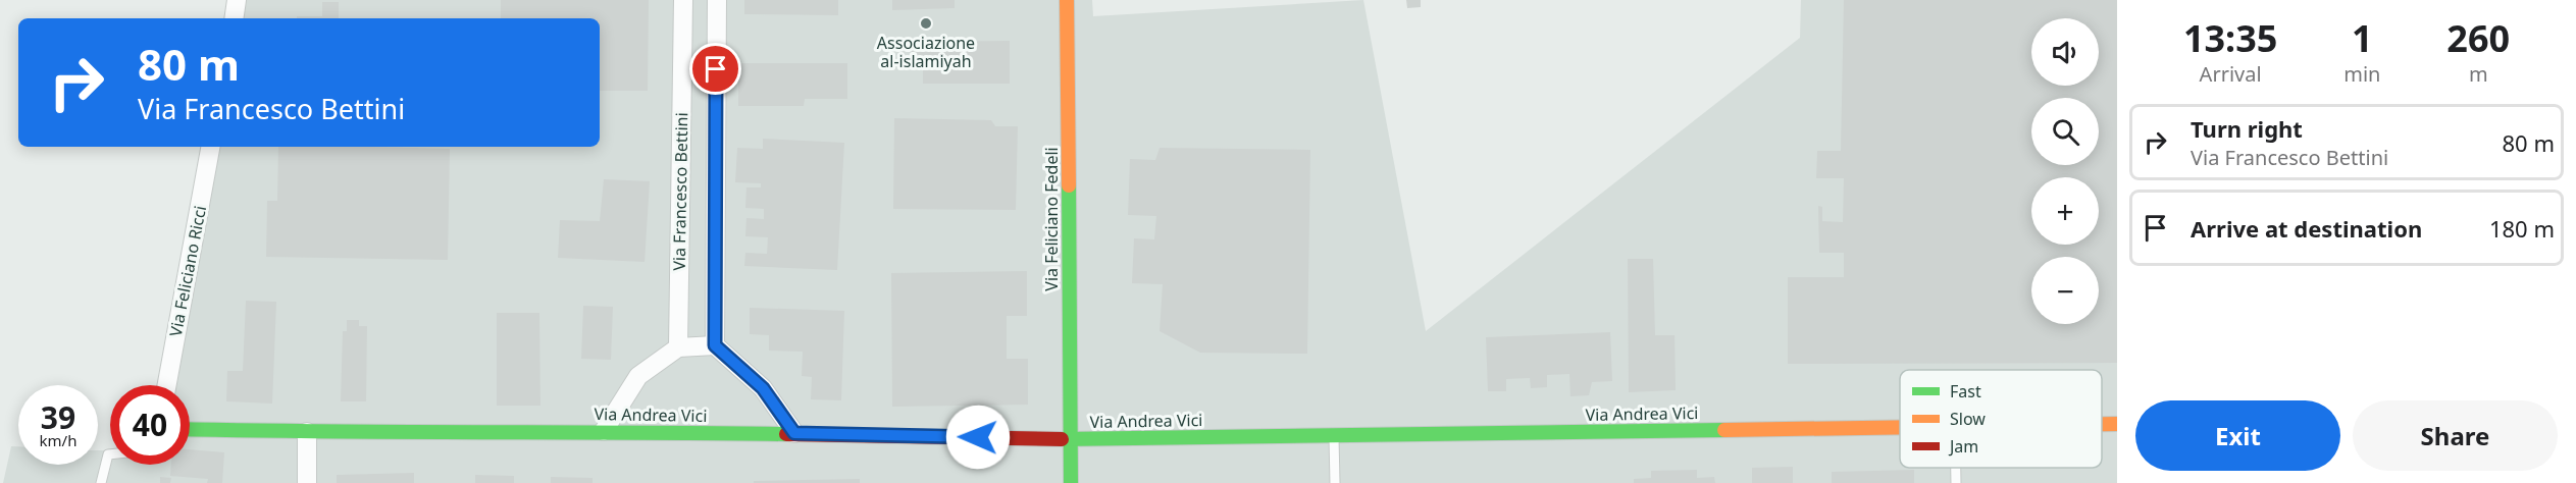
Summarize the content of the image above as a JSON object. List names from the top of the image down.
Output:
{
  "streets": {
    "street": [
      "Via Francesco Bettini",
      "Via Feliciano Fedeli",
      "Via Feliciano Ricci",
      "Via Andrea Vici"
    ]
  },
  "crossings": [
    ["Via Feliciano Fedeli", "Via Andrea Vici"]
  ],
  "places": ["Associazione al-islamiyah"],
  "legend": ["Fast", "Slow", "Jam"],
  "page": {
    "eta": [
      "13:35",
      "Arrival",
      "1",
      "min",
      "260",
      "m"
    ],
    "map_buttons": ["+", "−"],
    "turn": ["80 m", "Via Francesco Bettini"],
    "list": [
      {
        "name": "Turn right",
        "note": "Via Francesco Bettini",
        "value": "80 m"
      },
      {
        "name": "Arrive at destination",
        "value": "180 m"
      }
    ],
    "speed": "39 km/h",
    "limit": "40",
    "buttons": ["Exit", "Share"]
  }
}
